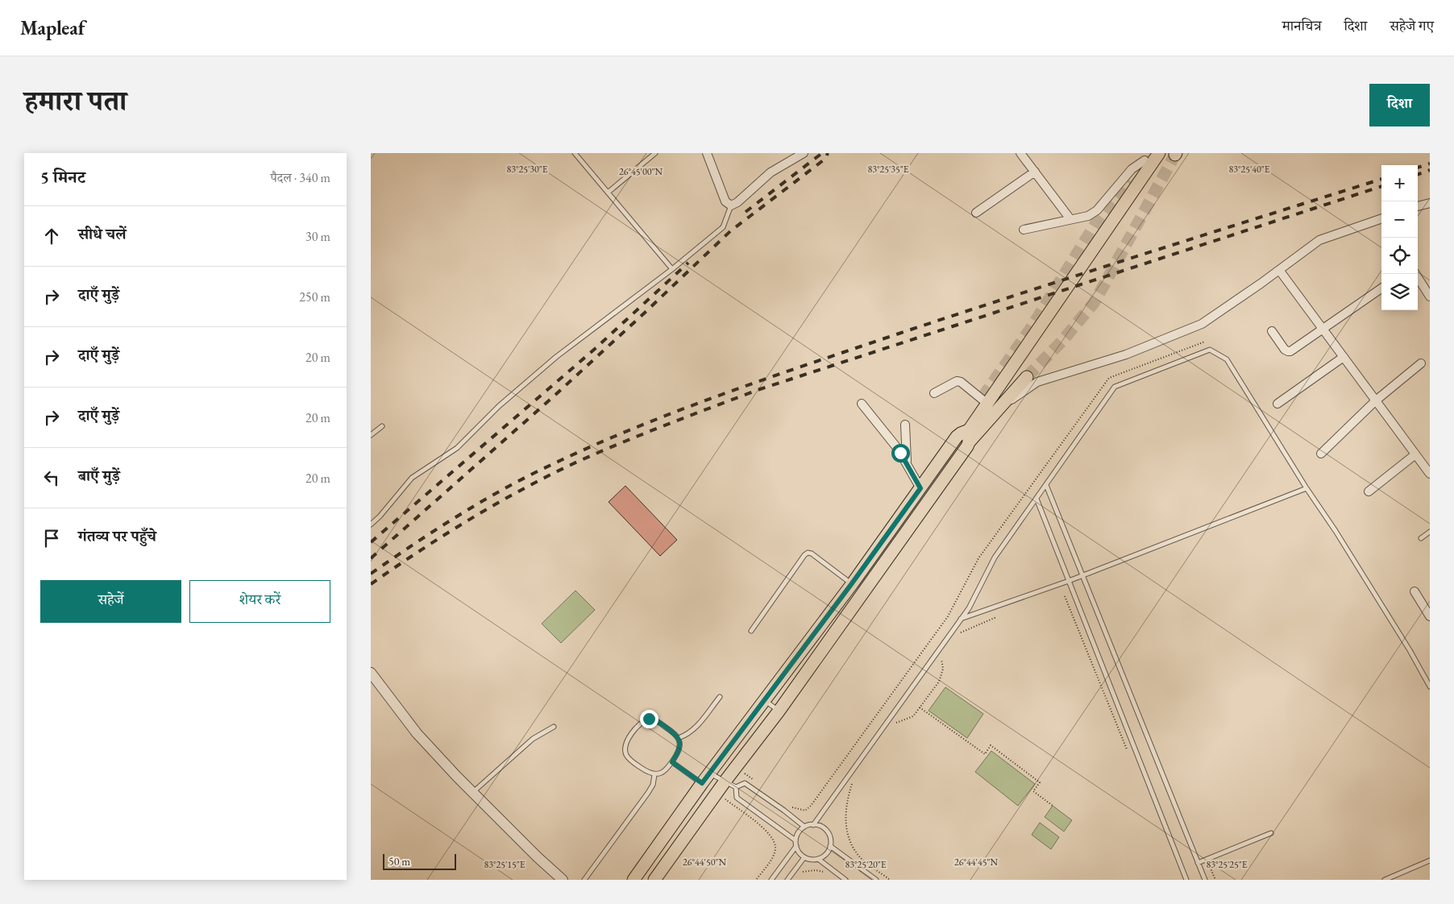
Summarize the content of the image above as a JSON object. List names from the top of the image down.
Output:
{
  "scale_bar": "50 m",
  "page": {
    "header": "Mapleaf",
    "nav": ["मानचित्र", "दिशा", "सहेजे गए"],
    "title": "हमारा पता",
    "buttons": [
      "दिशा",
      ["सहेजें", "शेयर करें"]
    ],
    "heading": ["5 मिनट", "पैदल · 340 m"],
    "map_buttons": ["+", "−"],
    "list": [
      ["सीधे चलें", "30 m"],
      ["दाएँ मुड़ें", "250 m"],
      ["दाएँ मुड़ें", "20 m"],
      ["दाएँ मुड़ें", "20 m"],
      ["बाएँ मुड़ें", "20 m"],
      "गंतव्य पर पहुँचे"
    ],
    "scale": "50 m"
  },
  "coordinates": [
    "83°25'40\"E",
    "83°25'30\"E",
    "83°25'35\"E",
    "26°45'00\"N",
    "26°44'50\"N",
    "26°44'45\"N",
    "83°25'15\"E",
    "83°25'20\"E",
    "83°25'25\"E"
  ]
}
